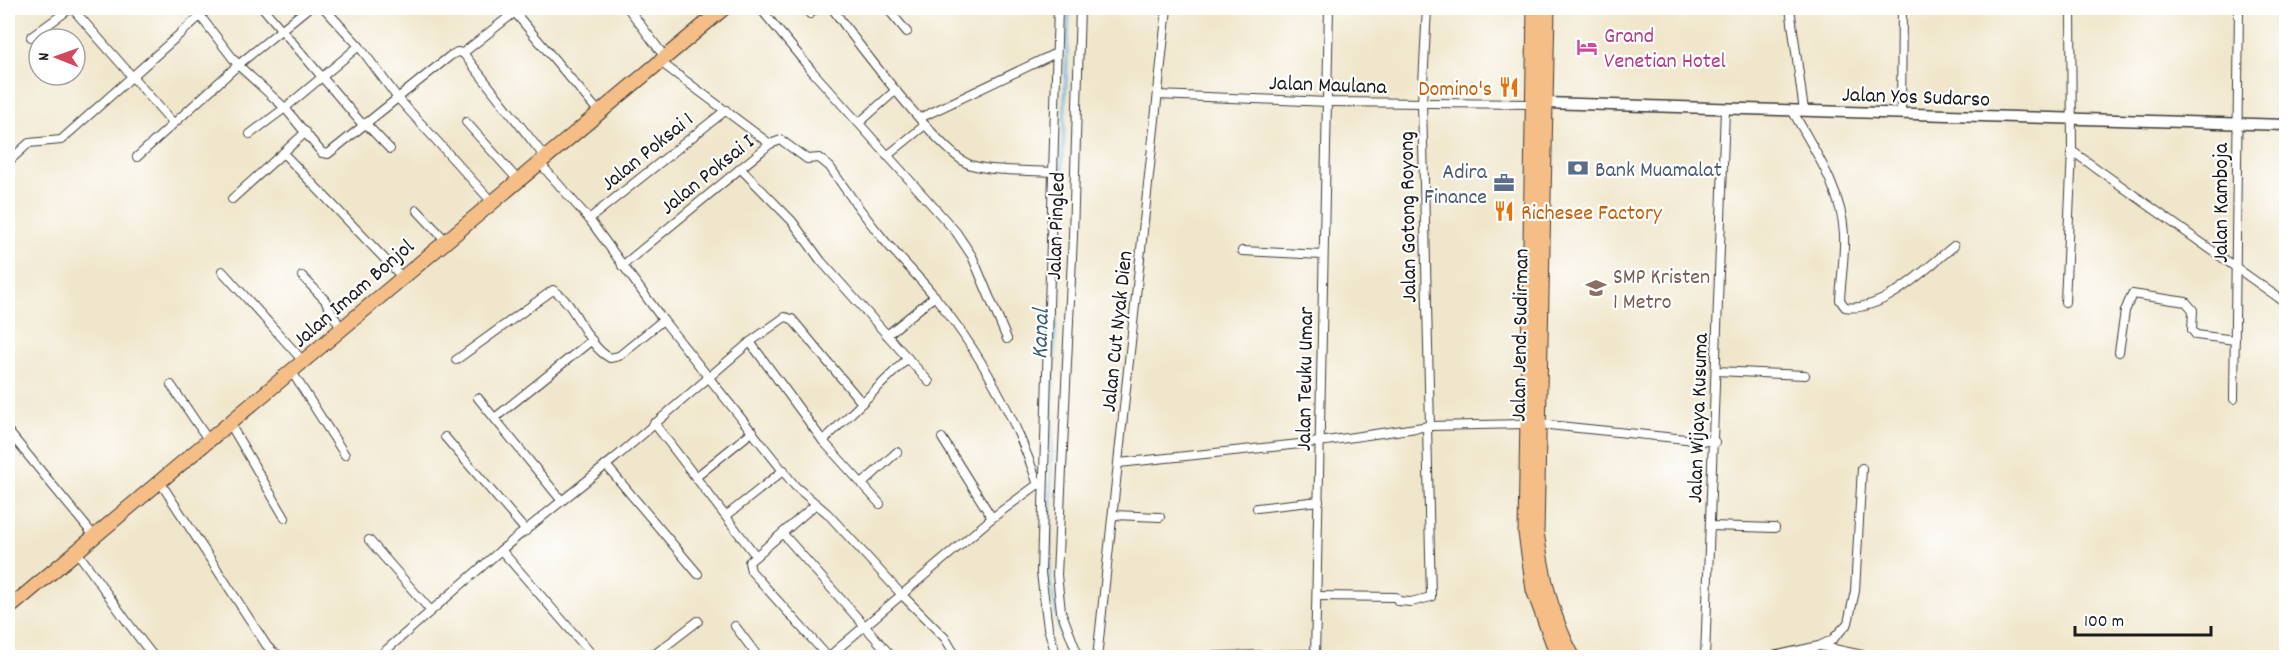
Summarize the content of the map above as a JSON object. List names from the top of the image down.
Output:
{
  "streets": {
    "highway": ["Jalan Jend. Sudirman"],
    "main road": ["Jalan Imam Bonjol"],
    "street": [
      "Jalan Maulana",
      "Jalan Yos Sudarso",
      "Jalan Poksai 1",
      "Jalan Poksai I",
      "Jalan Kamboja",
      "Jalan Gotong Royong",
      "Jalan Pingled",
      "Jalan Cut Nyak Dien",
      "Jalan Teuku Umar",
      "Jalan Wijaya Kusuma"
    ]
  },
  "crossings": [
    ["Jalan Maulana", "Jalan Yos Sudarso"],
    ["Jalan Maulana", "Jalan Gotong Royong"],
    ["Jalan Maulana", "Jalan Cut Nyak Dien"],
    ["Jalan Maulana", "Jalan Jend. Sudirman"],
    ["Jalan Maulana", "Jalan Teuku Umar"],
    ["Jalan Yos Sudarso", "Jalan Kamboja"],
    ["Jalan Yos Sudarso", "Jalan Jend. Sudirman"],
    ["Jalan Yos Sudarso", "Jalan Wijaya Kusuma"],
    ["Jalan Poksai 1", "Jalan Poksai I"],
    ["Jalan Poksai I", "Jalan Imam Bonjol"],
    ["Jalan Gotong Royong", "Jalan Teuku Umar"]
  ],
  "water": ["Kanal"],
  "places": {
    "hotel": ["Grand Venetian Hotel"],
    "restaurant": ["Domino's", "Richesee Factory"],
    "bank": ["Bank Muamalat"],
    "office": ["Adira Finance"],
    "school or university": ["SMP Kristen 1 Metro"]
  },
  "scale_bar": "100 m",
  "north": "left"
}
